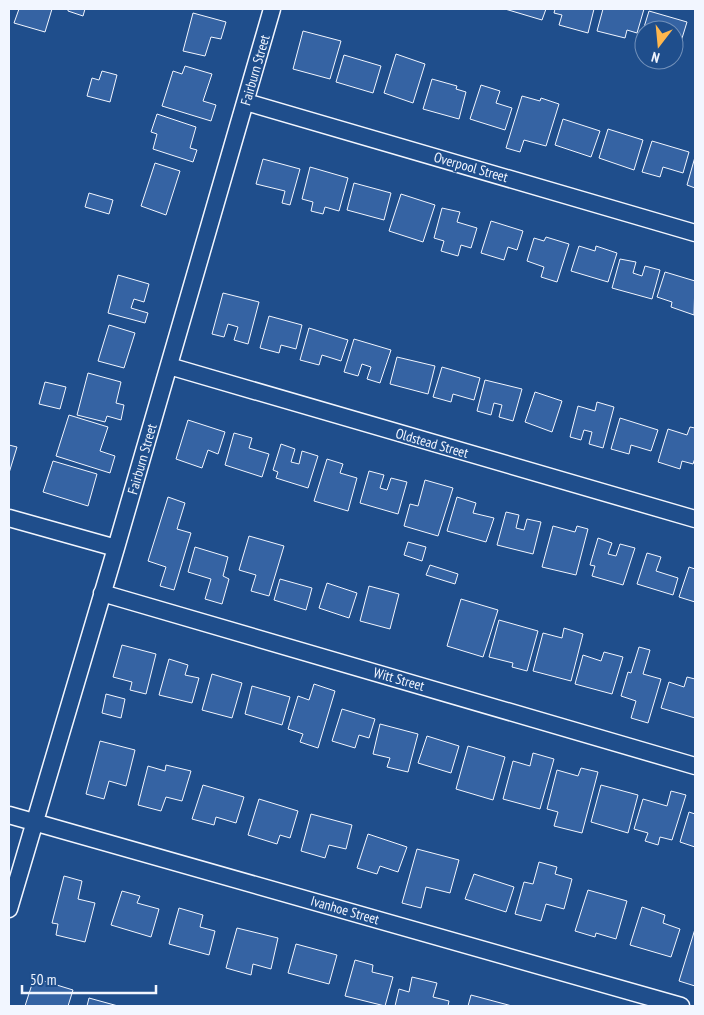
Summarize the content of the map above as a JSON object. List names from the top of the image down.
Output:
{
  "streets": {
    "street": [
      "Fairburn Street",
      "Overpool Street",
      "Oldstead Street",
      "Witt Street",
      "Ivanhoe Street"
    ]
  },
  "crossings": [
    ["Fairburn Street", "Overpool Street"],
    ["Fairburn Street", "Oldstead Street"],
    ["Fairburn Street", "Witt Street"],
    ["Fairburn Street", "Ivanhoe Street"]
  ],
  "scale_bar": "50 m",
  "north": "bottom"
}
